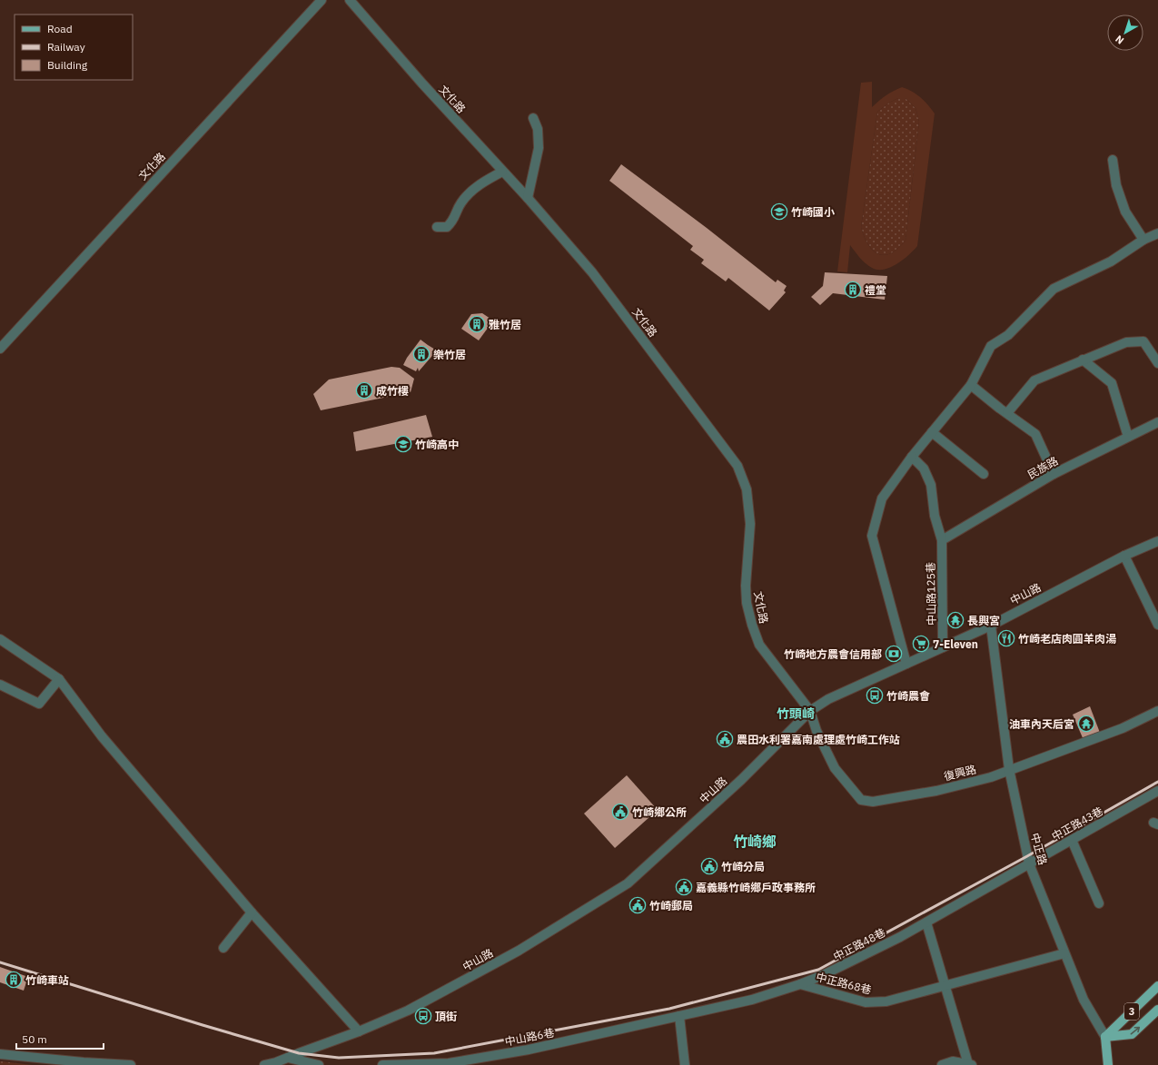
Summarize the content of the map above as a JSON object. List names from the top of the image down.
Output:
{
  "streets": {
    "main road": ["中正路", "3"],
    "street": [
      "文化路",
      "民族路",
      "中山路125巷",
      "中山路",
      "復興路",
      "中正路43巷",
      "中正路48巷",
      "中正路68巷",
      "中山路6巷"
    ]
  },
  "crossings": [
    ["文化路", "中山路"],
    ["文化路", "復興路"],
    ["民族路", "中山路125巷"],
    ["中山路125巷", "中山路"],
    ["中山路", "復興路"],
    ["中山路", "中正路"],
    ["復興路", "中正路"],
    ["中正路43巷", "中正路"],
    ["中正路43巷", "中正路48巷"],
    ["中正路", "中正路48巷"],
    ["中正路", "中正路68巷"],
    ["中正路", "3"],
    ["中正路48巷", "中正路68巷"],
    ["中正路48巷", "中山路6巷"],
    ["中正路68巷", "中山路6巷"]
  ],
  "districts": ["竹頭崎", "竹崎鄉"],
  "places": {
    "school or university": ["竹崎國小", "竹崎高中"],
    "building": [
      "禮堂",
      "雅竹居",
      "樂竹居",
      "成竹樓",
      "竹崎車站"
    ],
    "temple": ["長興宮", "油車內天后宮"],
    "restaurant": ["竹崎老店肉圓羊肉湯"],
    "supermarket": ["7-Eleven"],
    "bank": ["竹崎地方農會信用部"],
    "bus stop": ["竹崎農會", "頂街"],
    "public building": [
      "農田水利署嘉南處理處竹崎工作站",
      "竹崎鄉公所",
      "竹崎分局",
      "嘉義縣竹崎鄉戶政事務所",
      "竹崎郵局"
    ]
  },
  "legend": ["Road", "Railway", "Building"],
  "scale_bar": "50 m",
  "north": "bottom left"
}
